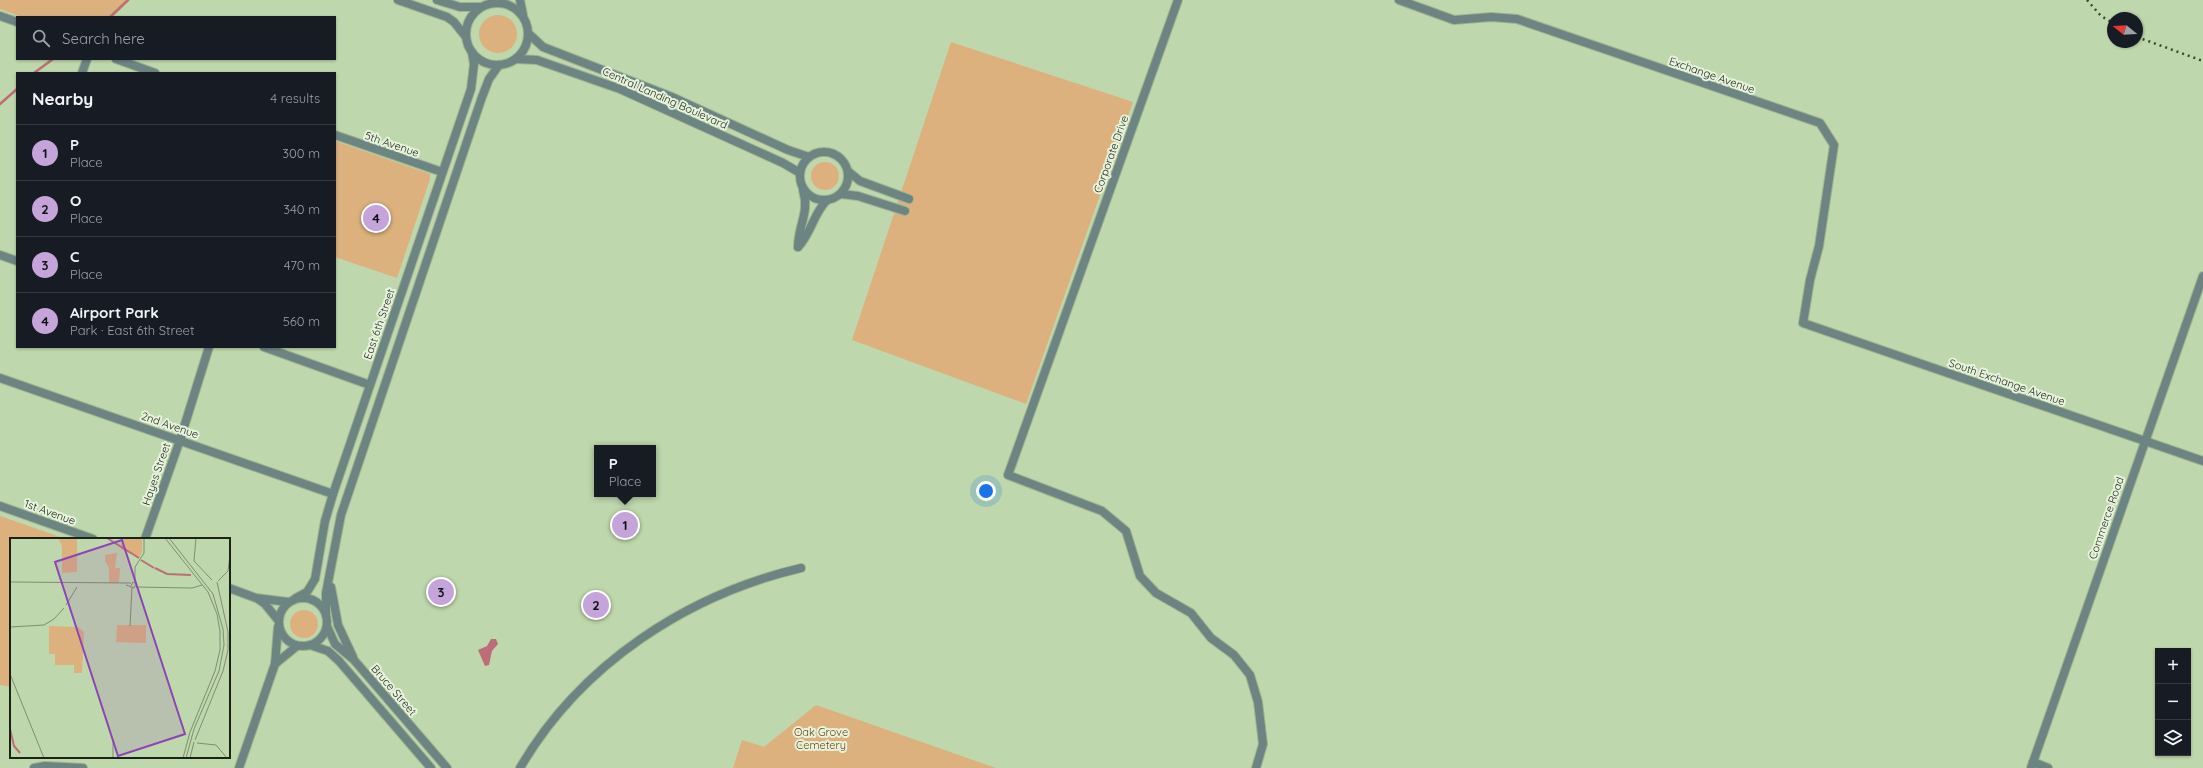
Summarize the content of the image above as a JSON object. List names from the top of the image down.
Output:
{
  "streets": {
    "street": [
      "Exchange Avenue",
      "Central Landing Boulevard",
      "5th Avenue",
      "Corporate Drive",
      "East 6th Street",
      "South Exchange Avenue",
      "2nd Avenue",
      "Hayes Street",
      "1st Avenue",
      "Commerce Road",
      "Bruce Street"
    ]
  },
  "crossings": [
    ["Exchange Avenue", "South Exchange Avenue"],
    ["Central Landing Boulevard", "East 6th Street"],
    ["5th Avenue", "East 6th Street"],
    ["East 6th Street", "2nd Avenue"],
    ["East 6th Street", "Bruce Street"],
    ["South Exchange Avenue", "Commerce Road"],
    ["2nd Avenue", "Hayes Street"]
  ],
  "parks": ["Oak Grove Cemetery"],
  "north": "left",
  "page": {
    "search": "Search here",
    "heading": ["Nearby", "4 results"],
    "list": [
      {
        "mark": "1",
        "name": "P",
        "note": "Place",
        "value": "300 m"
      },
      {
        "mark": "2",
        "name": "O",
        "note": "Place",
        "value": "340 m"
      },
      {
        "mark": "3",
        "name": "C",
        "note": "Place",
        "value": "470 m"
      },
      {
        "mark": "4",
        "name": "Airport Park",
        "note": "Park · East 6th Street",
        "value": "560 m"
      }
    ],
    "pins": [
      "4",
      "1",
      "3",
      "2"
    ],
    "popup": ["P", "Place"],
    "map_buttons": ["+", "−"]
  }
}
